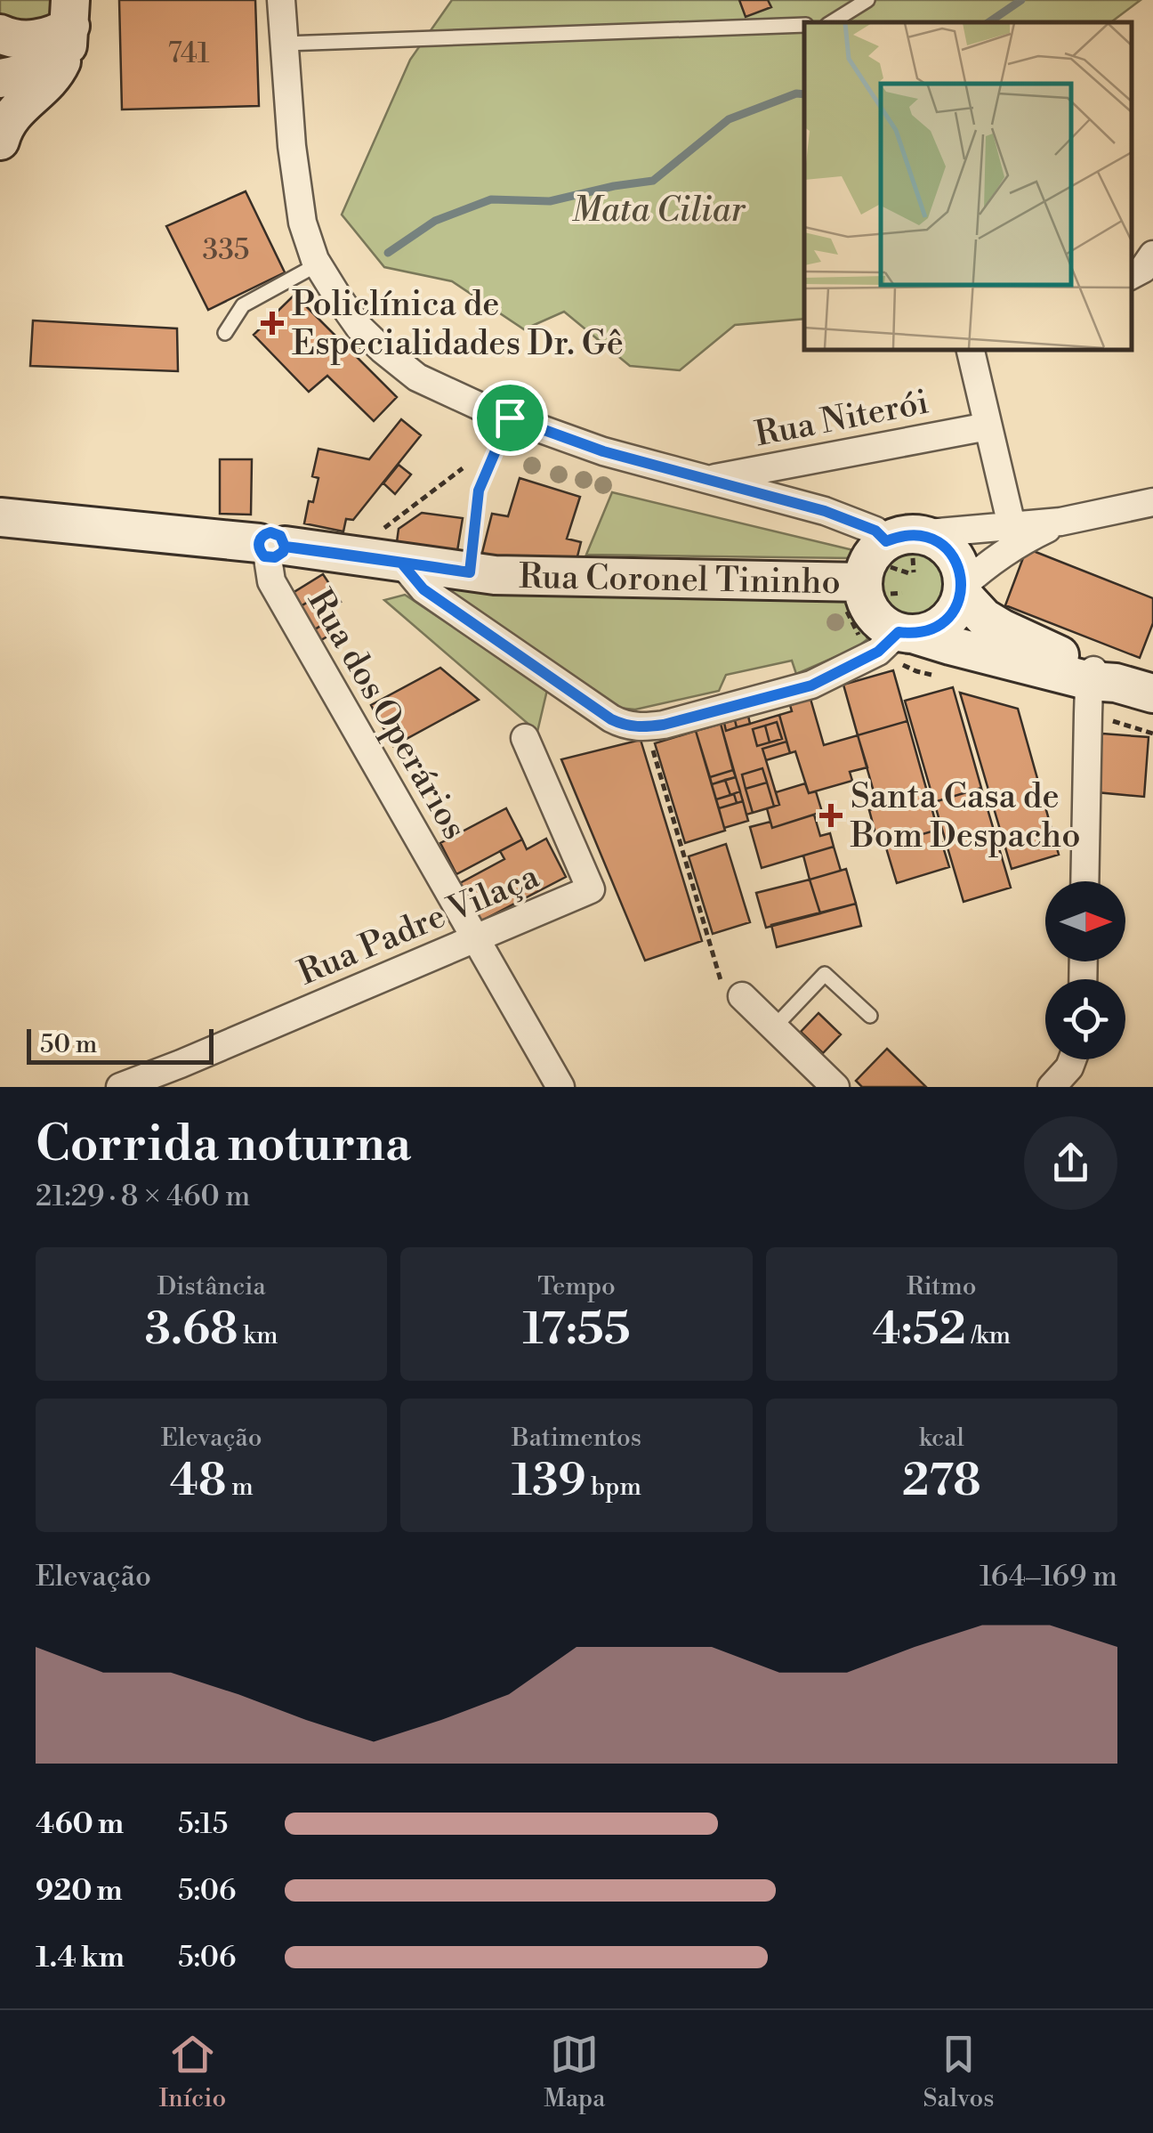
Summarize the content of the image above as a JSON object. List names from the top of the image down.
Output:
{
  "streets": {
    "main road": ["Rua Coronel Tininho"],
    "street": ["Rua Niterói", "Rua dos Operários", "Rua Padre Vilaça"]
  },
  "crossings": [
    ["Rua Coronel Tininho", "Rua dos Operários"],
    ["Rua dos Operários", "Rua Padre Vilaça"]
  ],
  "parks": ["Mata Ciliar"],
  "places": {
    "health": ["Policlínica de Especialidades Dr. Gê", "Santa Casa de Bom Despacho"]
  },
  "house_numbers": ["741", "335"],
  "scale_bar": "50 m",
  "north": "right",
  "page": {
    "scale": "50 m",
    "heading": ["Corrida noturna", "21:29 · 8 × 460 m"],
    "stats": [
      ["Distância", "3.68 km"],
      ["Tempo", "17:55"],
      ["Ritmo", "4:52 /km"],
      ["Elevação", "48 m"],
      ["Batimentos", "139 bpm"],
      ["kcal", "278"]
    ],
    "chart": ["Elevação", "164–169 m"],
    "list": [
      {
        "name": "460 m",
        "note": "5:15"
      },
      {
        "name": "920 m",
        "note": "5:06"
      },
      {
        "name": "1.4 km",
        "note": "5:06"
      }
    ],
    "tabs": ["Início", "Mapa", "Salvos"]
  }
}
